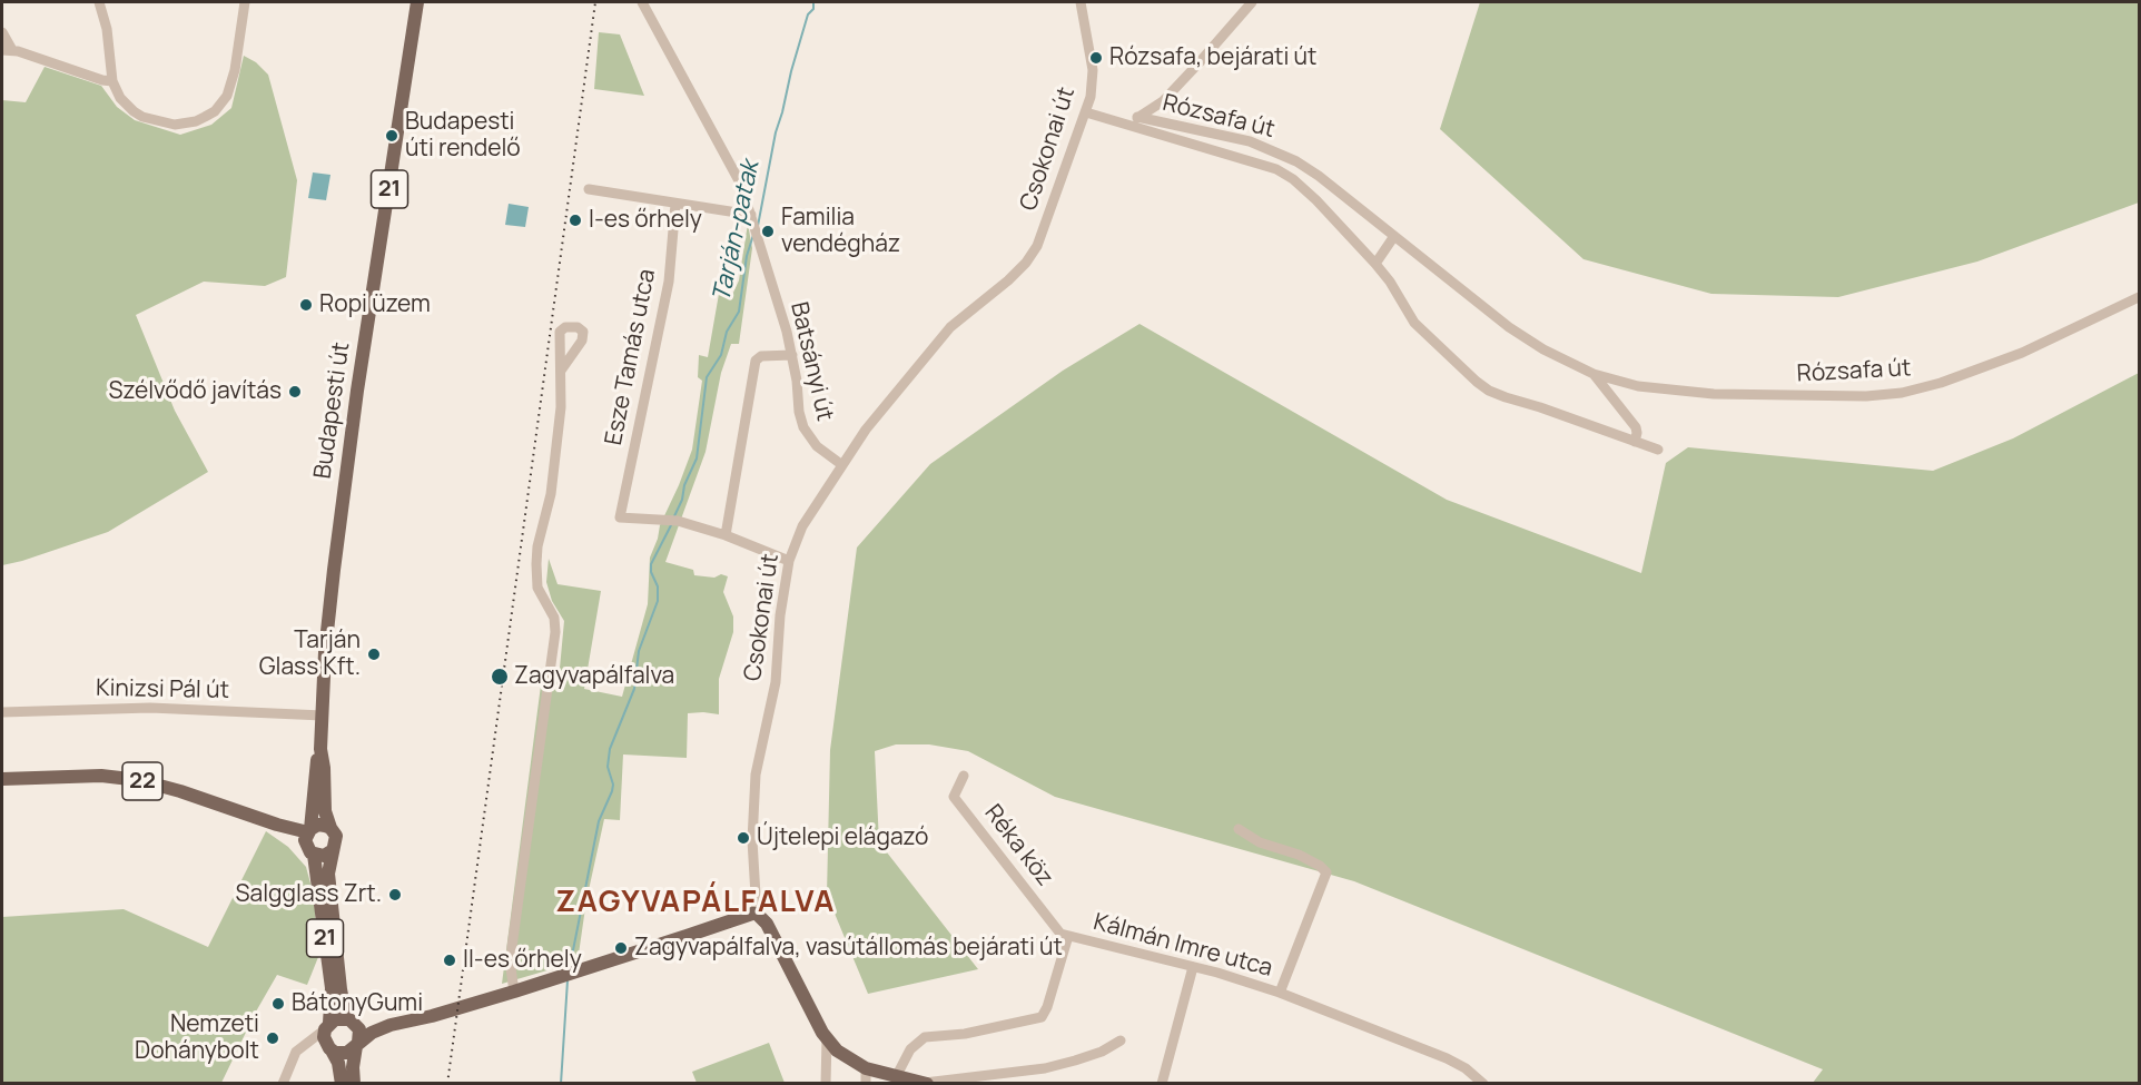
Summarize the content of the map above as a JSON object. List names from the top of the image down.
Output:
{
  "streets": {
    "main road": ["21", "Budapesti út", "22"],
    "street": [
      "Rózsafa út",
      "Csokonai út",
      "Esze Tamás utca",
      "Batsányi út",
      "Kinizsi Pál út",
      "Réka köz",
      "Kálmán Imre utca"
    ]
  },
  "crossings": [
    ["Rózsafa út", "Csokonai út"],
    ["Csokonai út", "Batsányi út"],
    ["21", "Budapesti út"],
    ["21", "22"],
    ["Budapesti út", "Kinizsi Pál út"],
    ["Budapesti út", "22"],
    ["Réka köz", "Kálmán Imre utca"]
  ],
  "districts": ["ZAGYVAPÁLFALVA"],
  "water": ["Tarján-patak"],
  "places": [
    "Rózsafa, bejárati út",
    "Budapesti úti rendelő",
    "I-es őrhely",
    "Familia vendégház",
    "Ropi üzem",
    "Szélvődő javítás",
    "Tarján Glass Kft.",
    "Zagyvapálfalva",
    "Újtelepi elágazó",
    "Salgglass Zrt.",
    "Zagyvapálfalva, vasútállomás bejárati út",
    "II-es őrhely",
    "BátonyGumi",
    "Nemzeti Dohánybolt"
  ]
}
